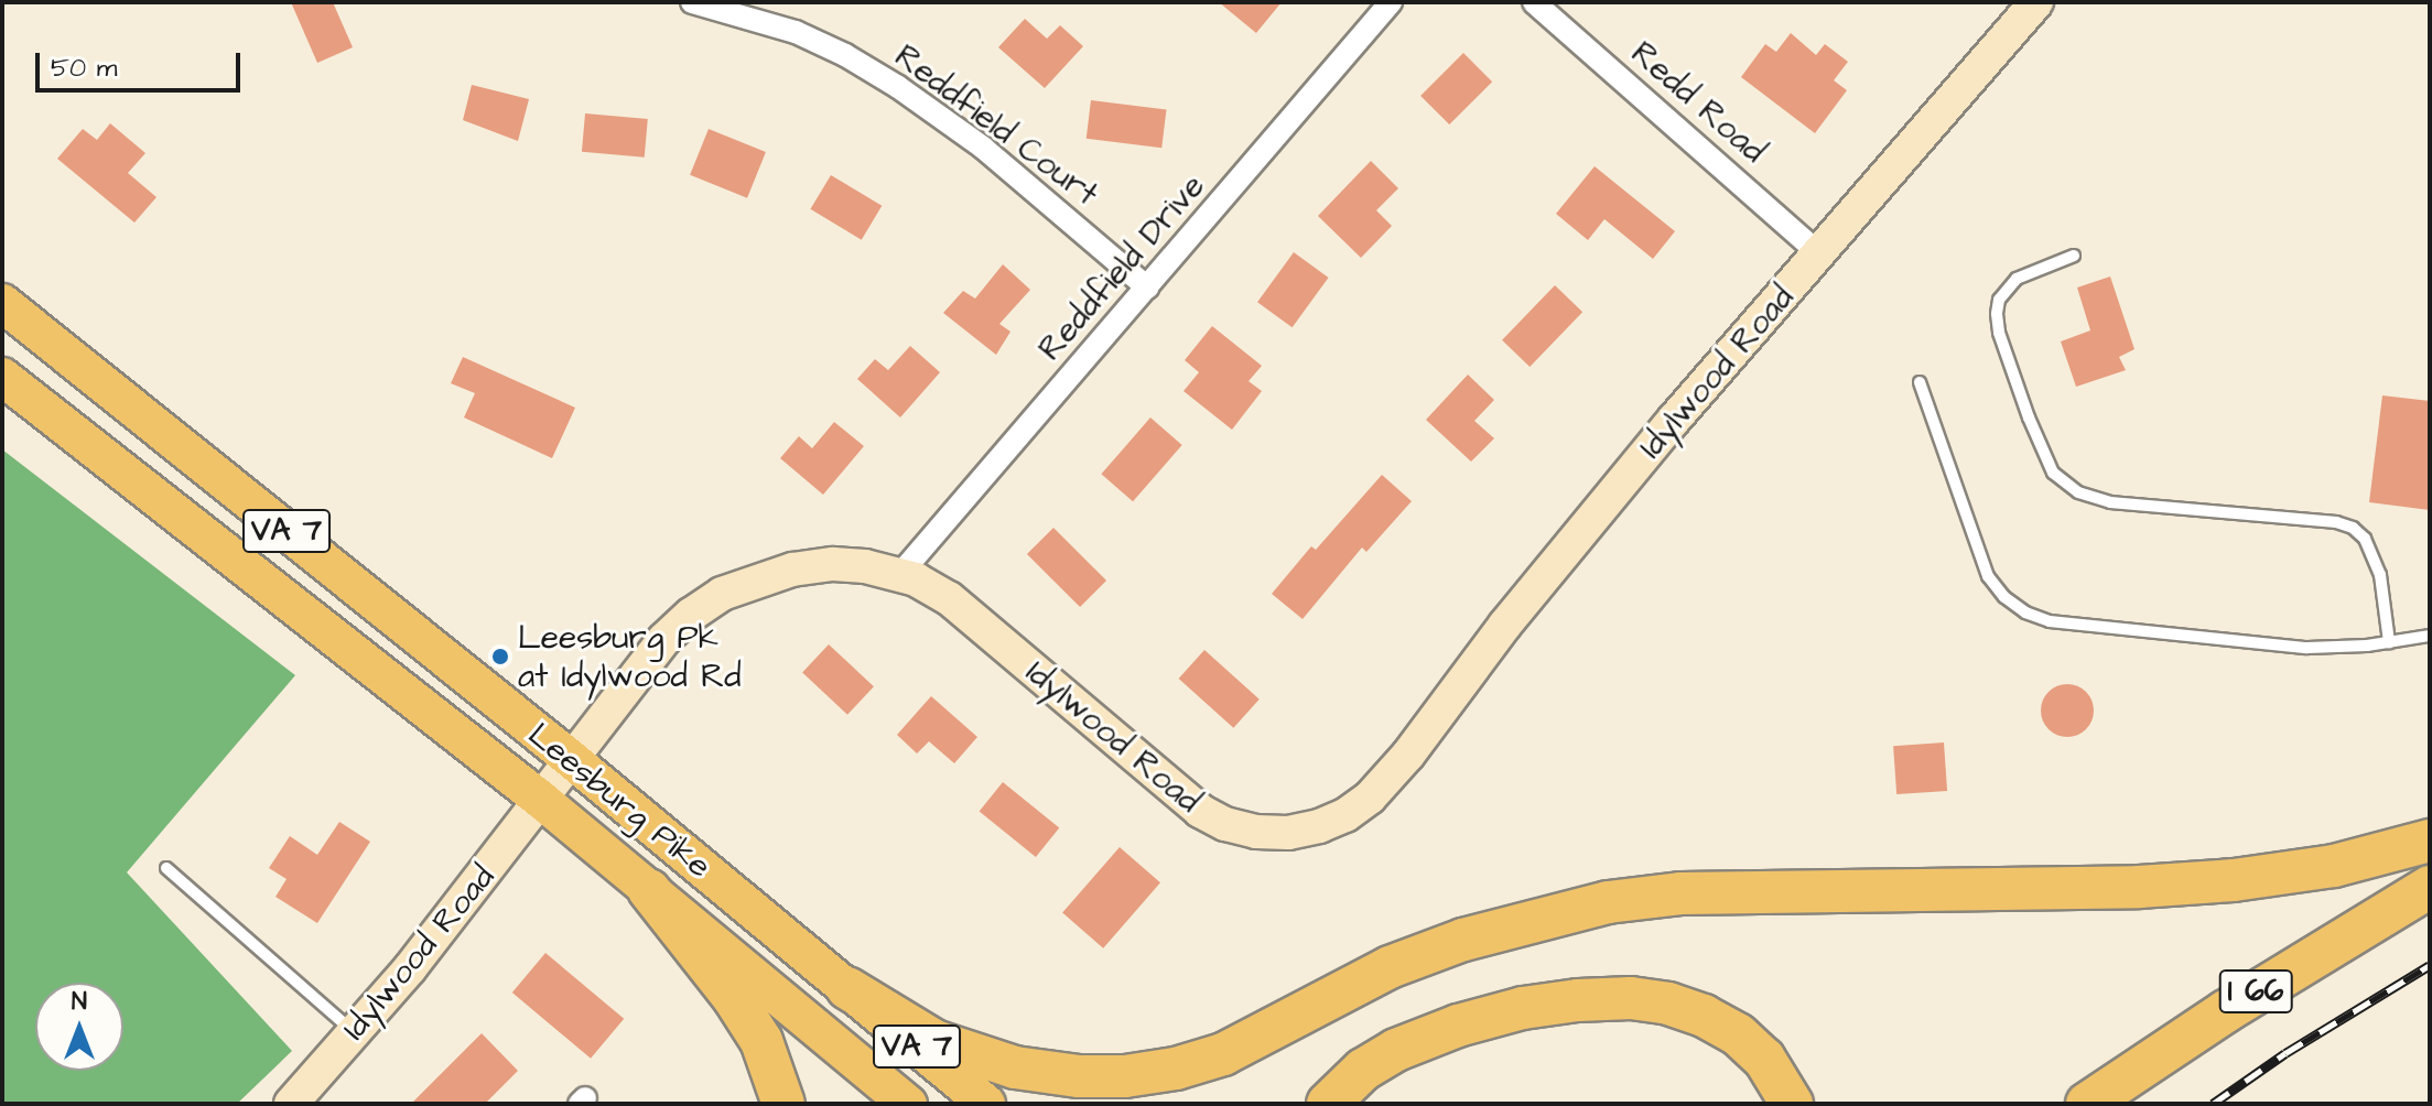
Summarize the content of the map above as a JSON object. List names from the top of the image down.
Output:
{
  "streets": {
    "highway": ["I 66"],
    "main road": ["Idylwood Road", "VA 7", "Leesburg Pike"],
    "street": ["Redd Road", "Reddfield Court", "Reddfield Drive"]
  },
  "crossings": [
    ["Redd Road", "Idylwood Road"],
    ["Reddfield Court", "Reddfield Drive"],
    ["Reddfield Drive", "Idylwood Road"],
    ["Idylwood Road", "Leesburg Pike"]
  ],
  "places": ["Leesburg Pk at Idylwood Rd"],
  "scale_bar": "50 m",
  "north": "top"
}
